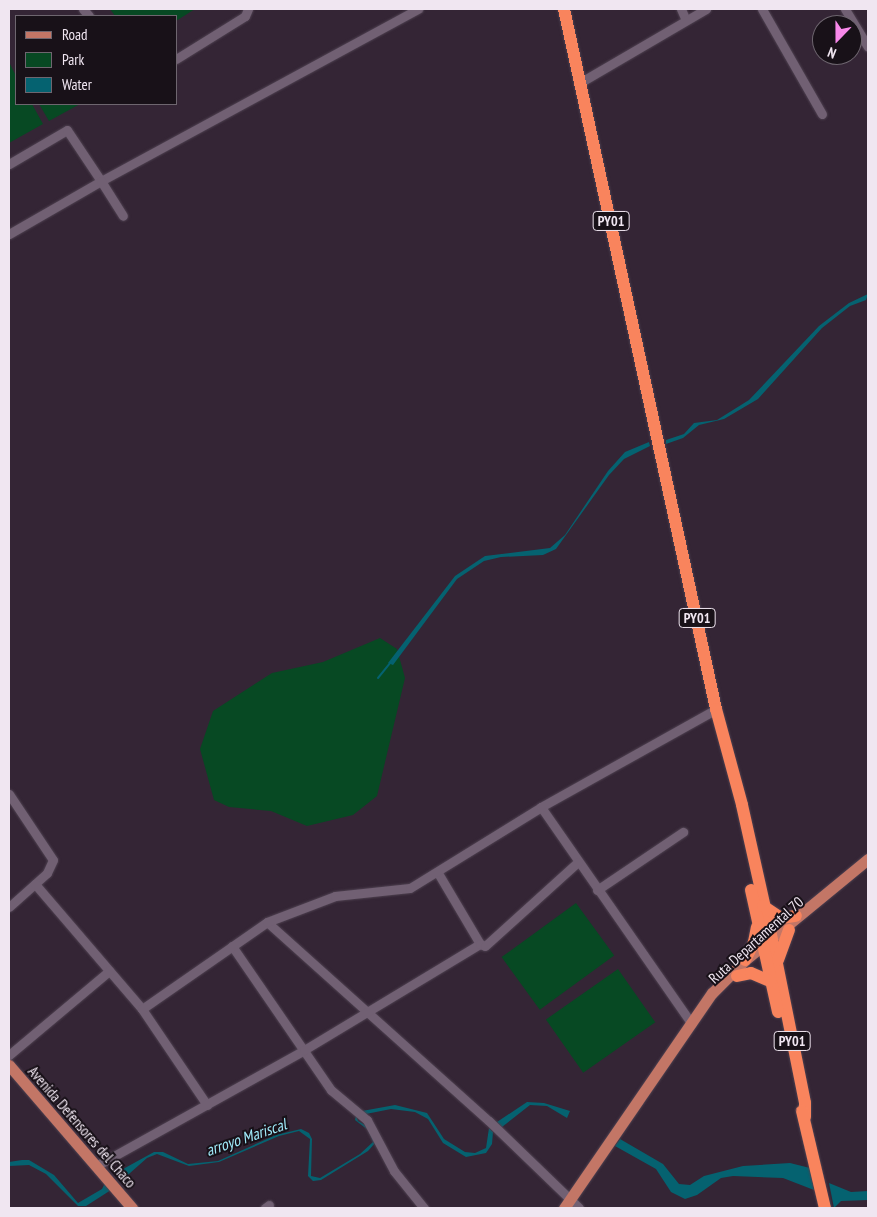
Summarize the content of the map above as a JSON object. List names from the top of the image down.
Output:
{
  "streets": {
    "highway": ["PY01"],
    "main road": ["Ruta Departamental 70", "Avenida Defensores del Chaco"]
  },
  "crossings": [
    ["PY01", "Ruta Departamental 70"]
  ],
  "water": ["arroyo Mariscal"],
  "legend": ["Road", "Park", "Water"],
  "north": "bottom"
}
